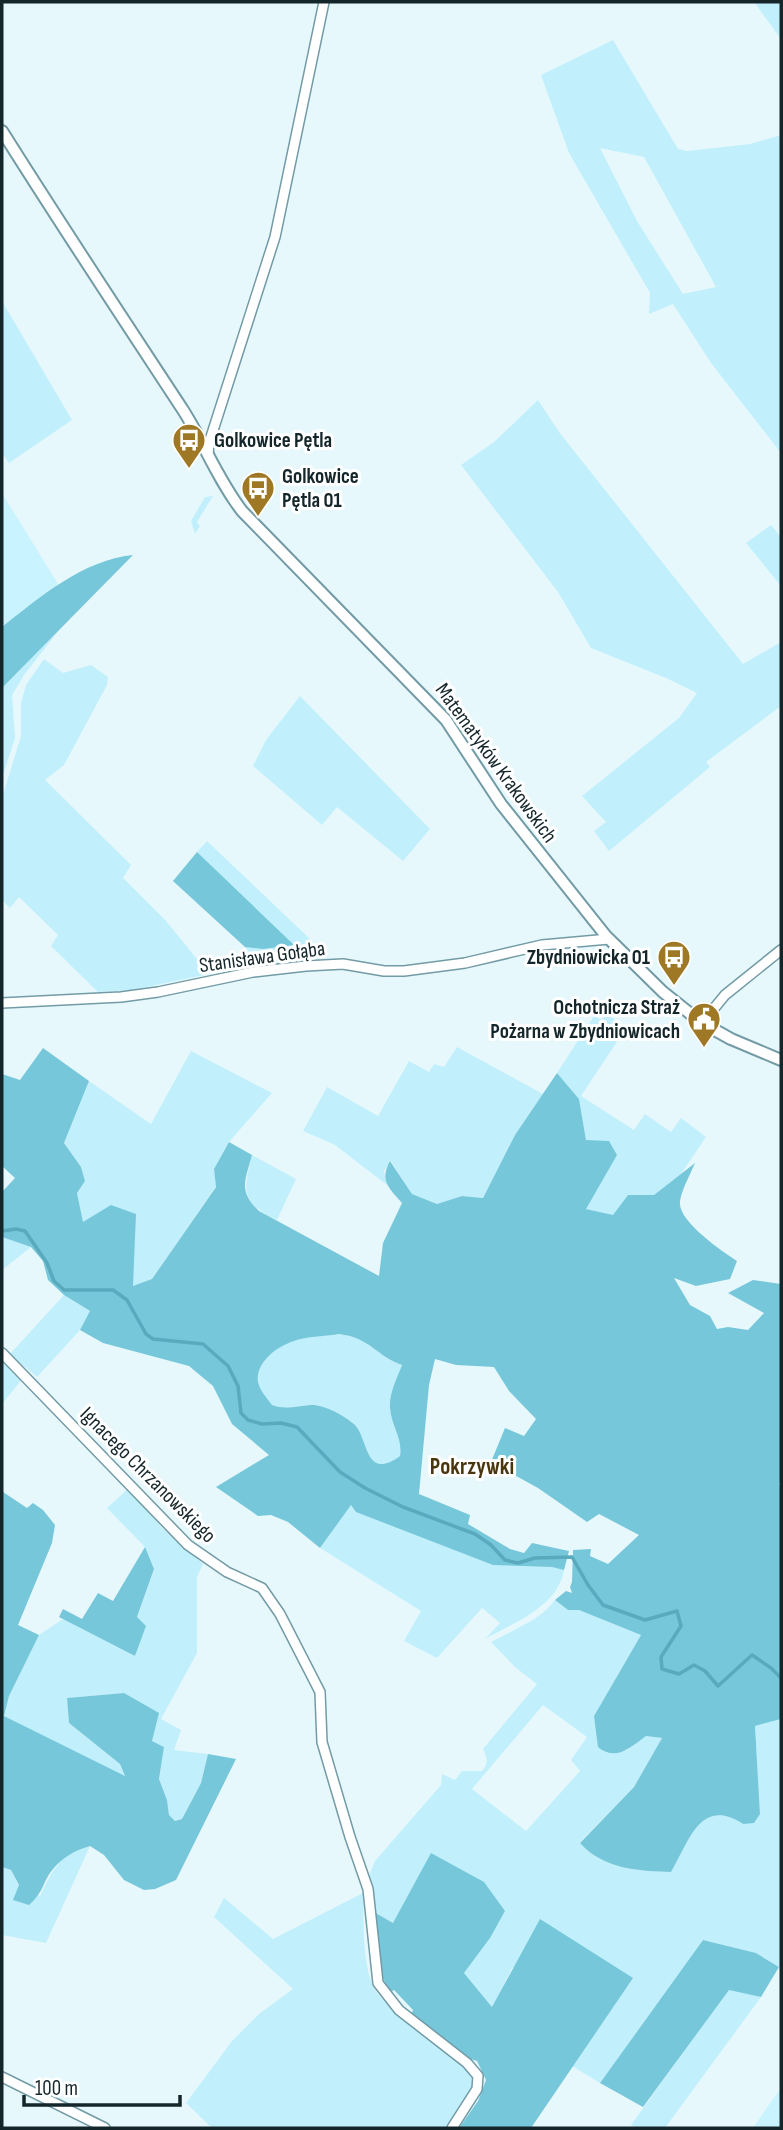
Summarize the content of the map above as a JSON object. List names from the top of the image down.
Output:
{
  "streets": {
    "street": ["Matematyków Krakowskich", "Stanisława Gołąba", "Ignacego Chrzanowskiego"]
  },
  "crossings": [
    ["Matematyków Krakowskich", "Stanisława Gołąba"]
  ],
  "districts": ["Pokrzywki"],
  "places": {
    "bus stop": ["Golkowice Pętla", "Golkowice Pętla 01", "Zbydniowicka 01"],
    "public building": ["Ochotnicza Straż Pożarna w Zbydniowicach"]
  },
  "scale_bar": "100 m"
}
